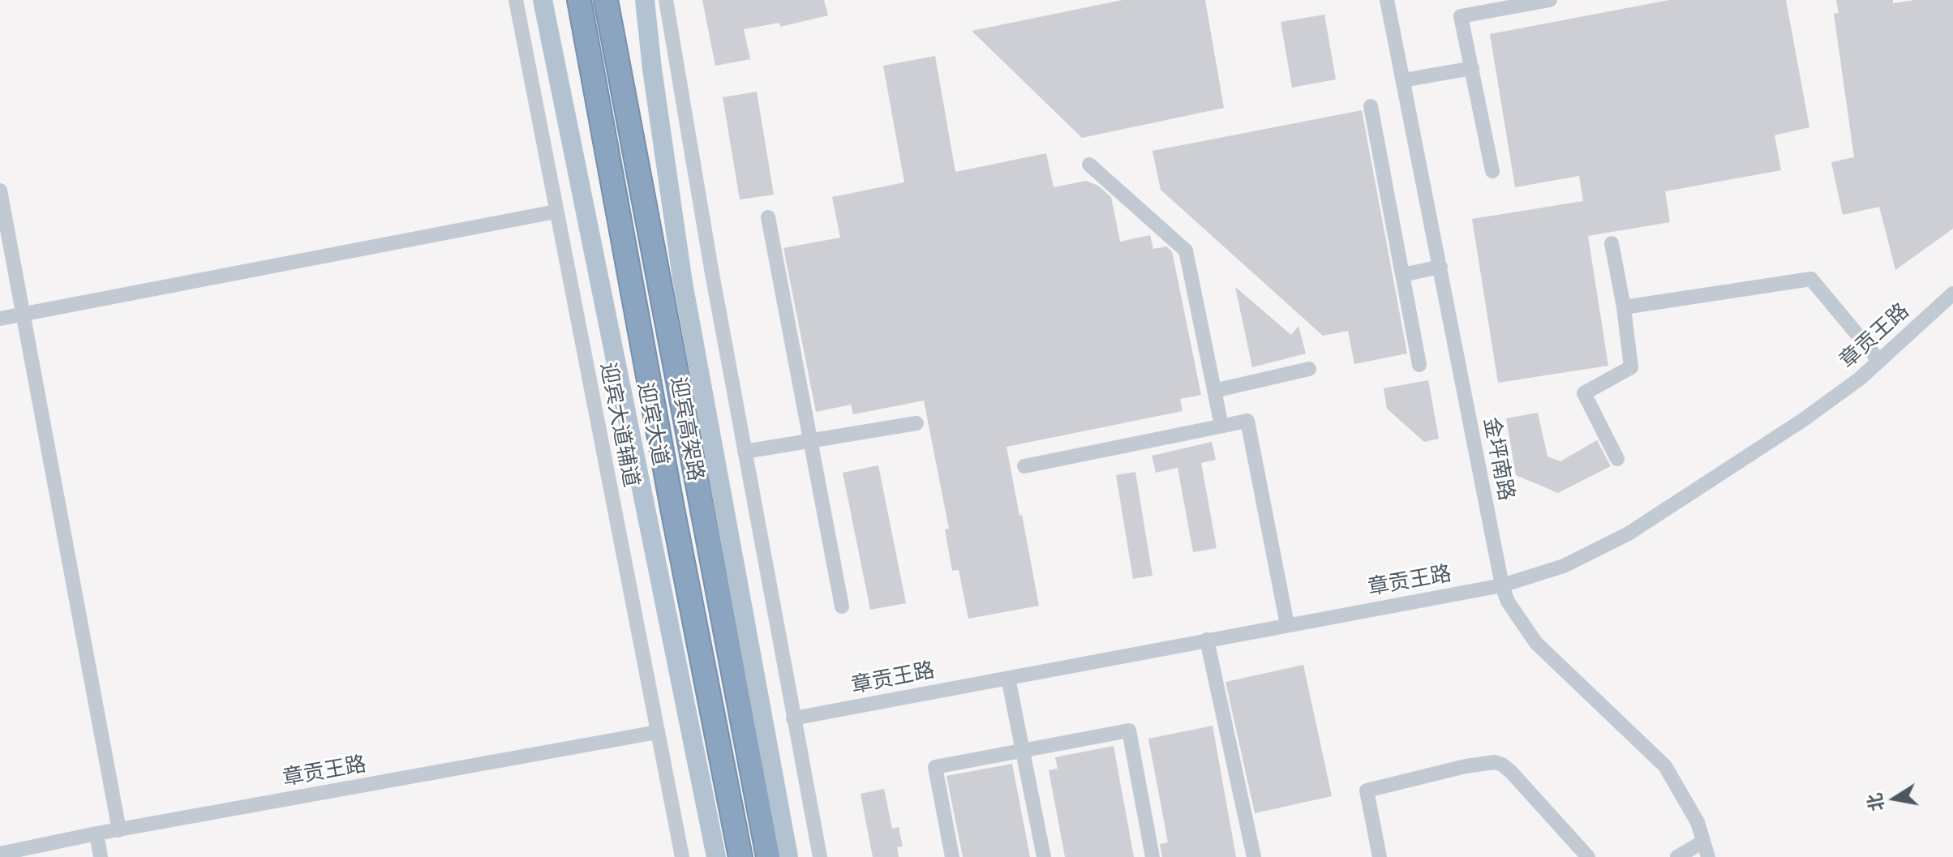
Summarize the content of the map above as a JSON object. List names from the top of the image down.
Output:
{
  "streets": {
    "highway": ["迎宾高架路"],
    "main road": ["迎宾大道"],
    "street": ["章贡王路", "迎宾大道辅道", "金坪南路"]
  },
  "crossings": [
    ["章贡王路", "迎宾大道辅道"],
    ["章贡王路", "金坪南路"]
  ],
  "north": "left"
}
